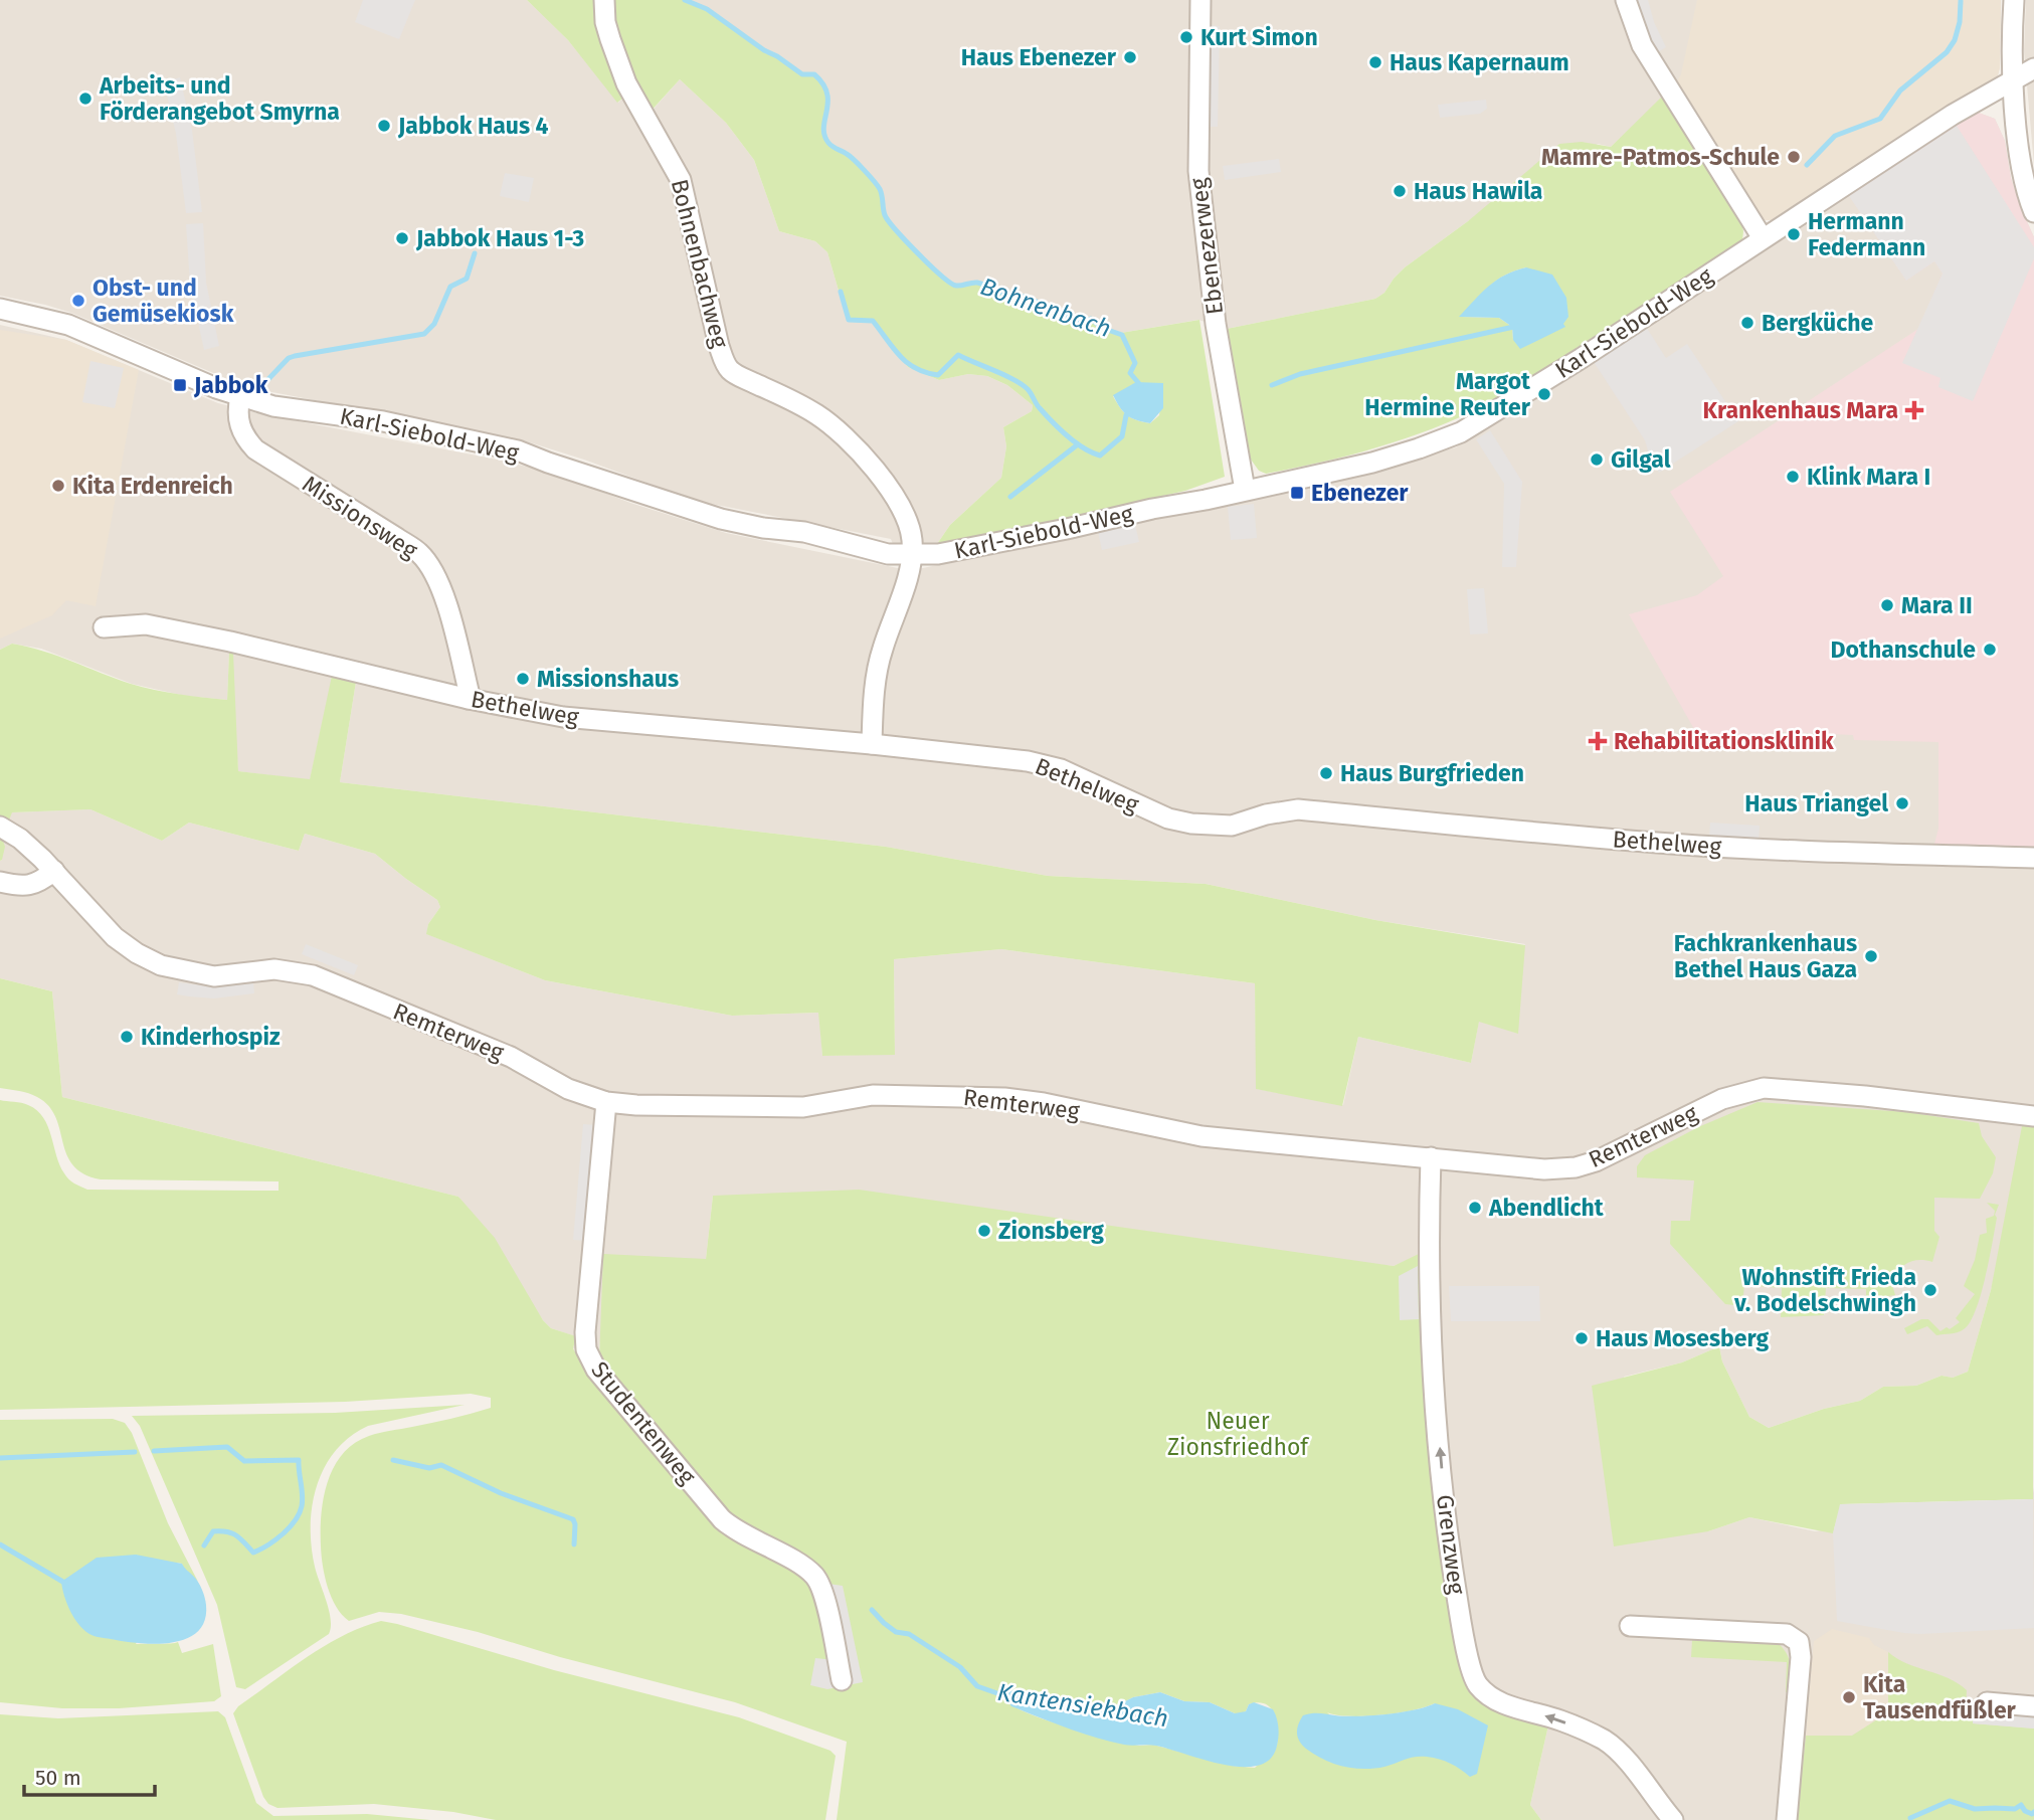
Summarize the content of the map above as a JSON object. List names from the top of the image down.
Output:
{
  "streets": {
    "street": [
      "Ebenezerweg",
      "Bohnenbachweg",
      "Karl-Siebold-Weg",
      "Missionsweg",
      "Bethelweg",
      "Remterweg",
      "Studentenweg",
      "Grenzweg"
    ]
  },
  "crossings": [
    ["Ebenezerweg", "Karl-Siebold-Weg"],
    ["Bohnenbachweg", "Karl-Siebold-Weg"],
    ["Bohnenbachweg", "Bethelweg"],
    ["Karl-Siebold-Weg", "Missionsweg"],
    ["Missionsweg", "Bethelweg"],
    ["Remterweg", "Studentenweg"],
    ["Remterweg", "Grenzweg"]
  ],
  "one_way": ["Grenzweg"],
  "water": ["Bohnenbach", "Kantensiekbach"],
  "parks": ["Neuer Zionsfriedhof"],
  "places": {
    "other": [
      "Kurt Simon",
      "Haus Ebenezer",
      "Haus Kapernaum",
      "Arbeits- und Förderangebot Smyrna",
      "Jabbok Haus 4",
      "Mamre-Patmos-Schule",
      "Haus Hawila",
      "Hermann Federmann",
      "Jabbok Haus 1-3",
      "Obst- und Gemüsekiosk",
      "Bergküche",
      "Margot Hermine Reuter",
      "Gilgal",
      "Klink Mara I",
      "Kita Erdenreich",
      "Mara II",
      "Dothanschule",
      "Missionshaus",
      "Haus Burgfrieden",
      "Haus Triangel",
      "Fachkrankenhaus Bethel Haus Gaza",
      "Kinderhospiz",
      "Abendlicht",
      "Zionsberg",
      "Wohnstift Frieda v. Bodelschwingh",
      "Haus Mosesberg",
      "Kita Tausendfüßler"
    ],
    "transit": ["Jabbok", "Ebenezer"],
    "health": ["Krankenhaus Mara", "Rehabilitationsklinik"]
  },
  "scale_bar": "50 m"
}
